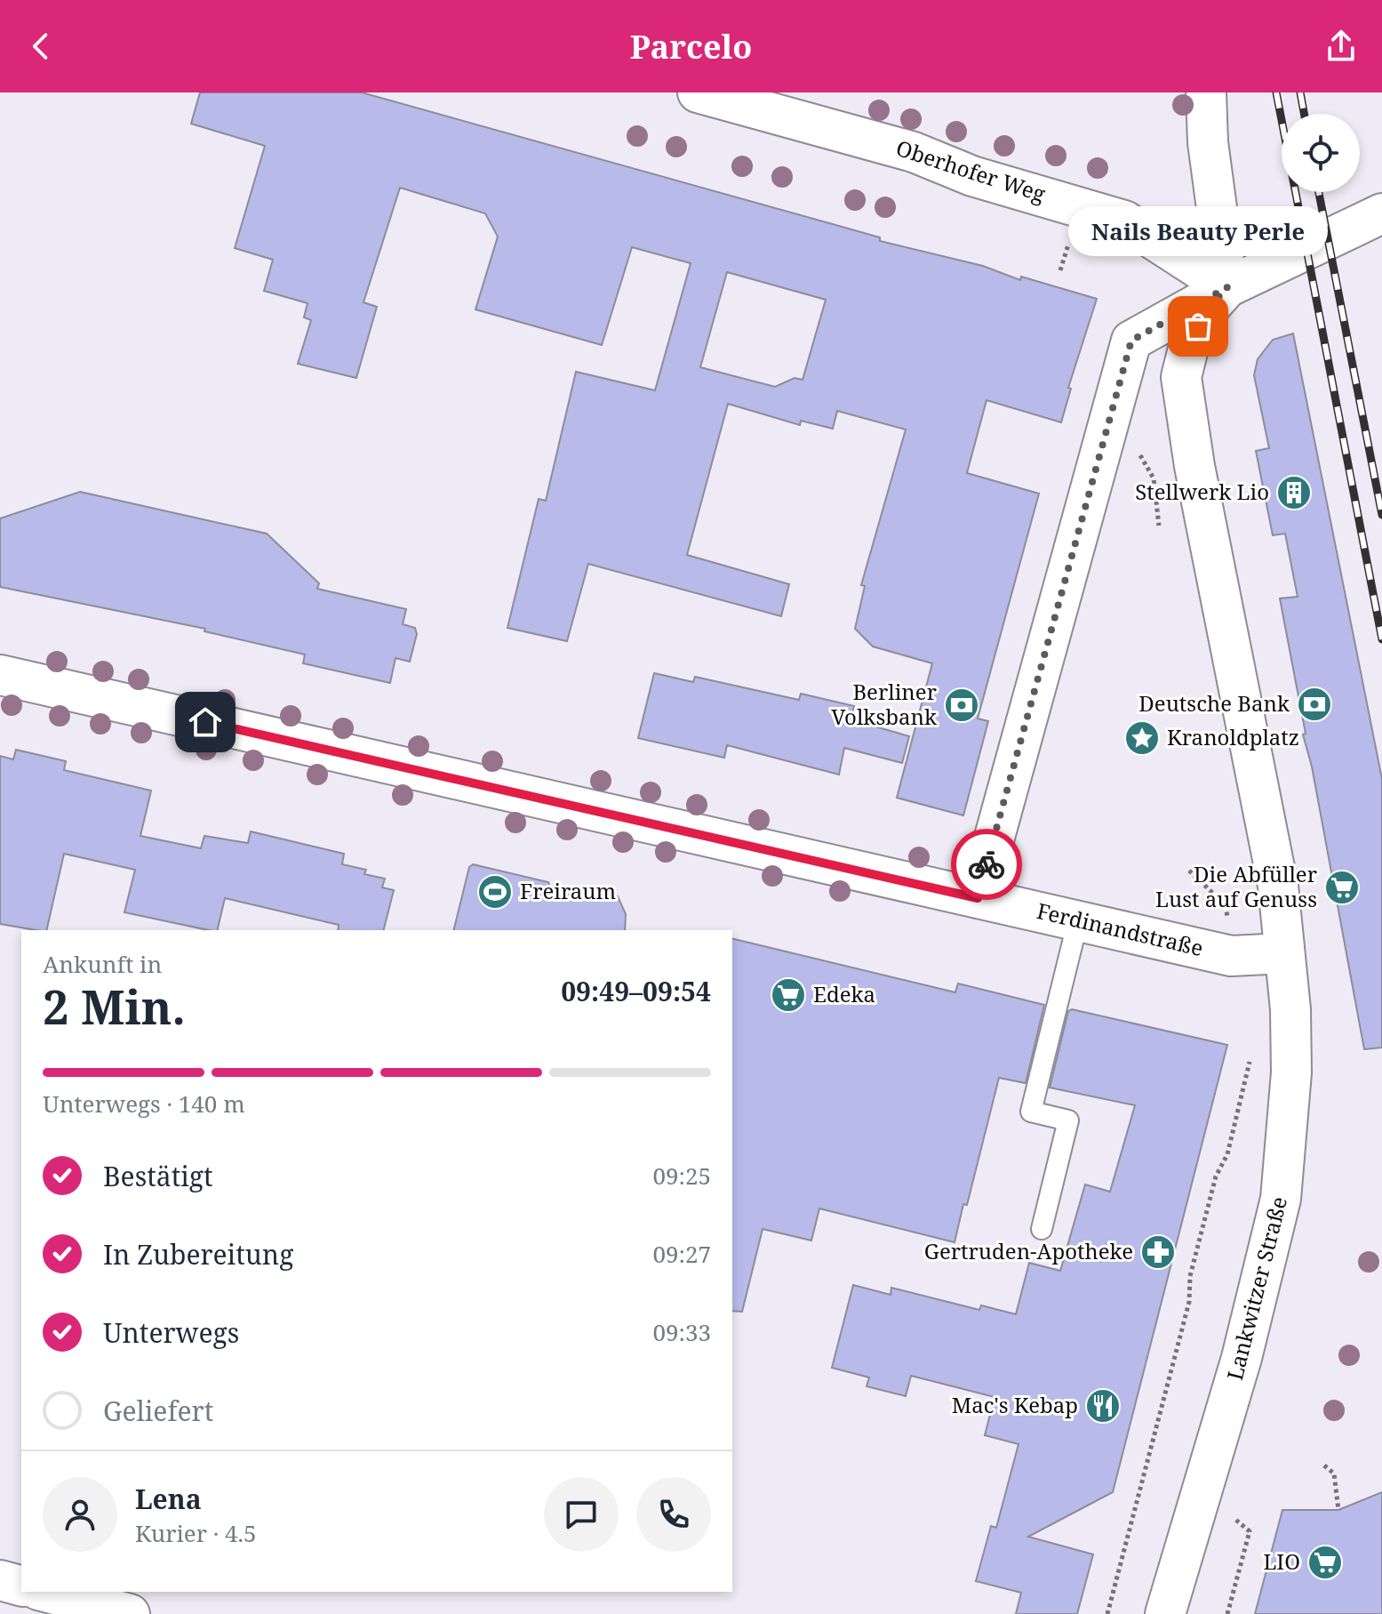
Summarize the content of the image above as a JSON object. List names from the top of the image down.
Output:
{
  "streets": {
    "street": ["Oberhofer Weg", "Ferdinandstraße", "Lankwitzer Straße"]
  },
  "crossings": [
    ["Ferdinandstraße", "Lankwitzer Straße"]
  ],
  "places": {
    "other": ["Nails Beauty Perle"],
    "building": ["Stellwerk Lio"],
    "bank": ["Deutsche Bank", "Berliner Volksbank"],
    "place": ["Kranoldplatz"],
    "supermarket": ["Die Abfüller Lust auf Genuss", "Edeka", "LIO"],
    "sports": ["Freiraum"],
    "pharmacy": ["Gertruden-Apotheke"],
    "restaurant": ["Mac's Kebap"]
  },
  "page": {
    "header": "Parcelo",
    "bubble": "Nails Beauty Perle",
    "heading": ["2 Min.", "Ankunft in", "09:49–09:54"],
    "panel": ["Lena", "Kurier · 4.5"],
    "bar": "Unterwegs · 140 m",
    "list": [
      ["Bestätigt", "09:25"],
      ["In Zubereitung", "09:27"],
      ["Unterwegs", "09:33"],
      "Geliefert"
    ]
  }
}
